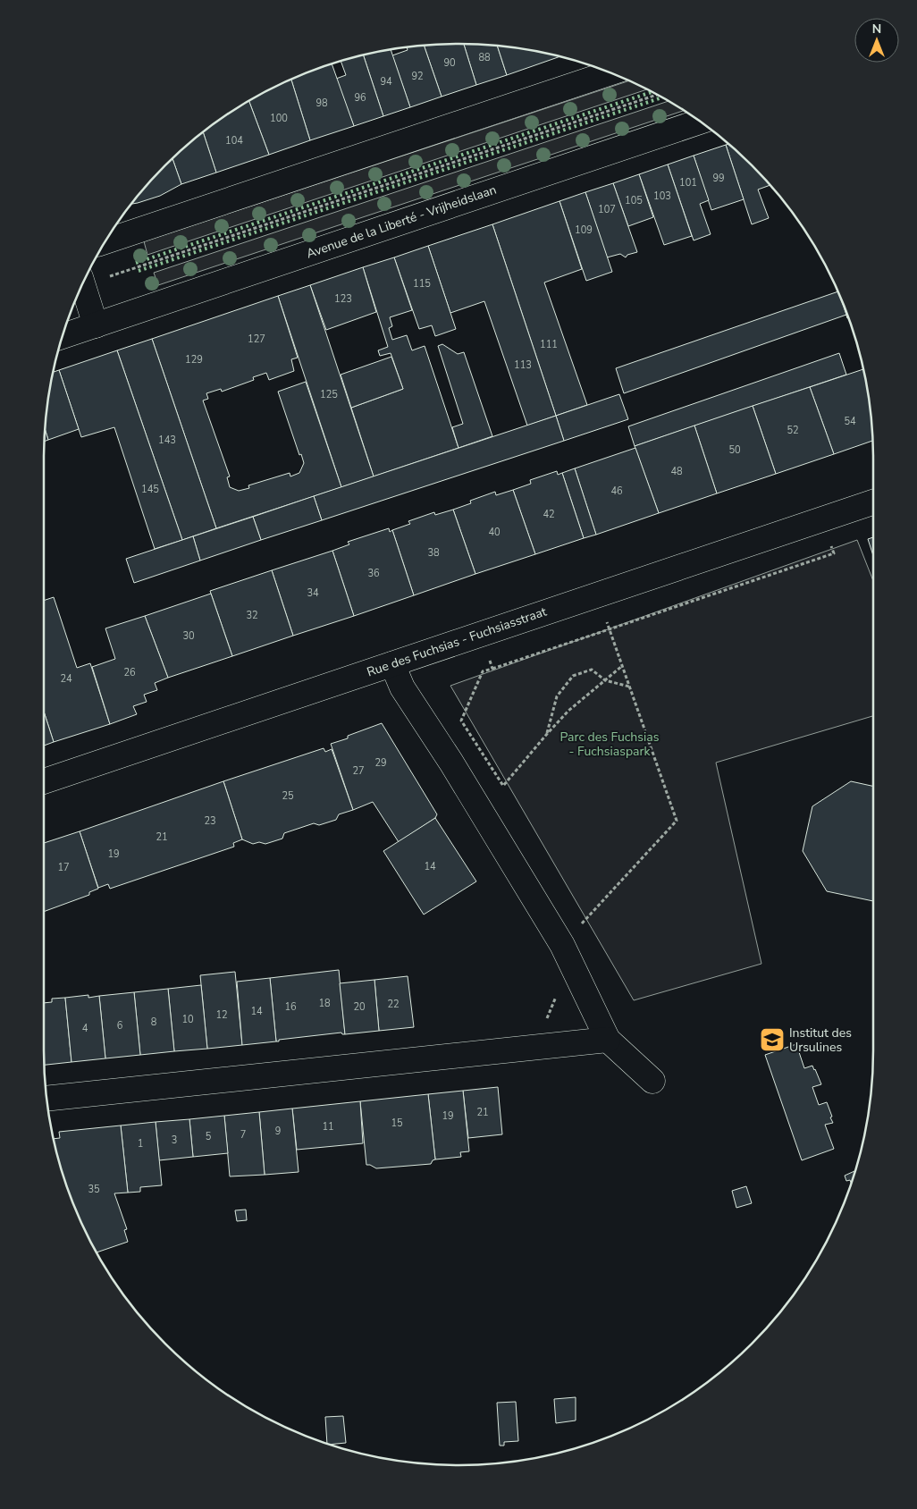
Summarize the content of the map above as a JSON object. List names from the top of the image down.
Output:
{
  "streets": {
    "street": ["Avenue de la Liberté - Vrijheidslaan", "Rue des Fuchsias - Fuchsiasstraat"]
  },
  "parks": ["Parc des Fuchsias - Fuchsiaspark"],
  "places": {
    "school or university": ["Institut des Ursulines"]
  },
  "house_numbers": [
    "88",
    "90",
    "92",
    "94",
    "96",
    "98",
    "100",
    "104",
    "99",
    "101",
    "103",
    "105",
    "107",
    "109",
    "115",
    "123",
    "127",
    "111",
    "129",
    "113",
    "125",
    "54",
    "52",
    "143",
    "50",
    "48",
    "145",
    "46",
    "42",
    "40",
    "38",
    "36",
    "34",
    "32",
    "30",
    "26",
    "24",
    "29",
    "27",
    "25",
    "23",
    "21",
    "19",
    "14",
    "17",
    "18",
    "22",
    "16",
    "20",
    "14",
    "12",
    "10",
    "8",
    "6",
    "4",
    "21",
    "19",
    "15",
    "11",
    "9",
    "7",
    "5",
    "3",
    "1",
    "35"
  ],
  "north": "top"
}
